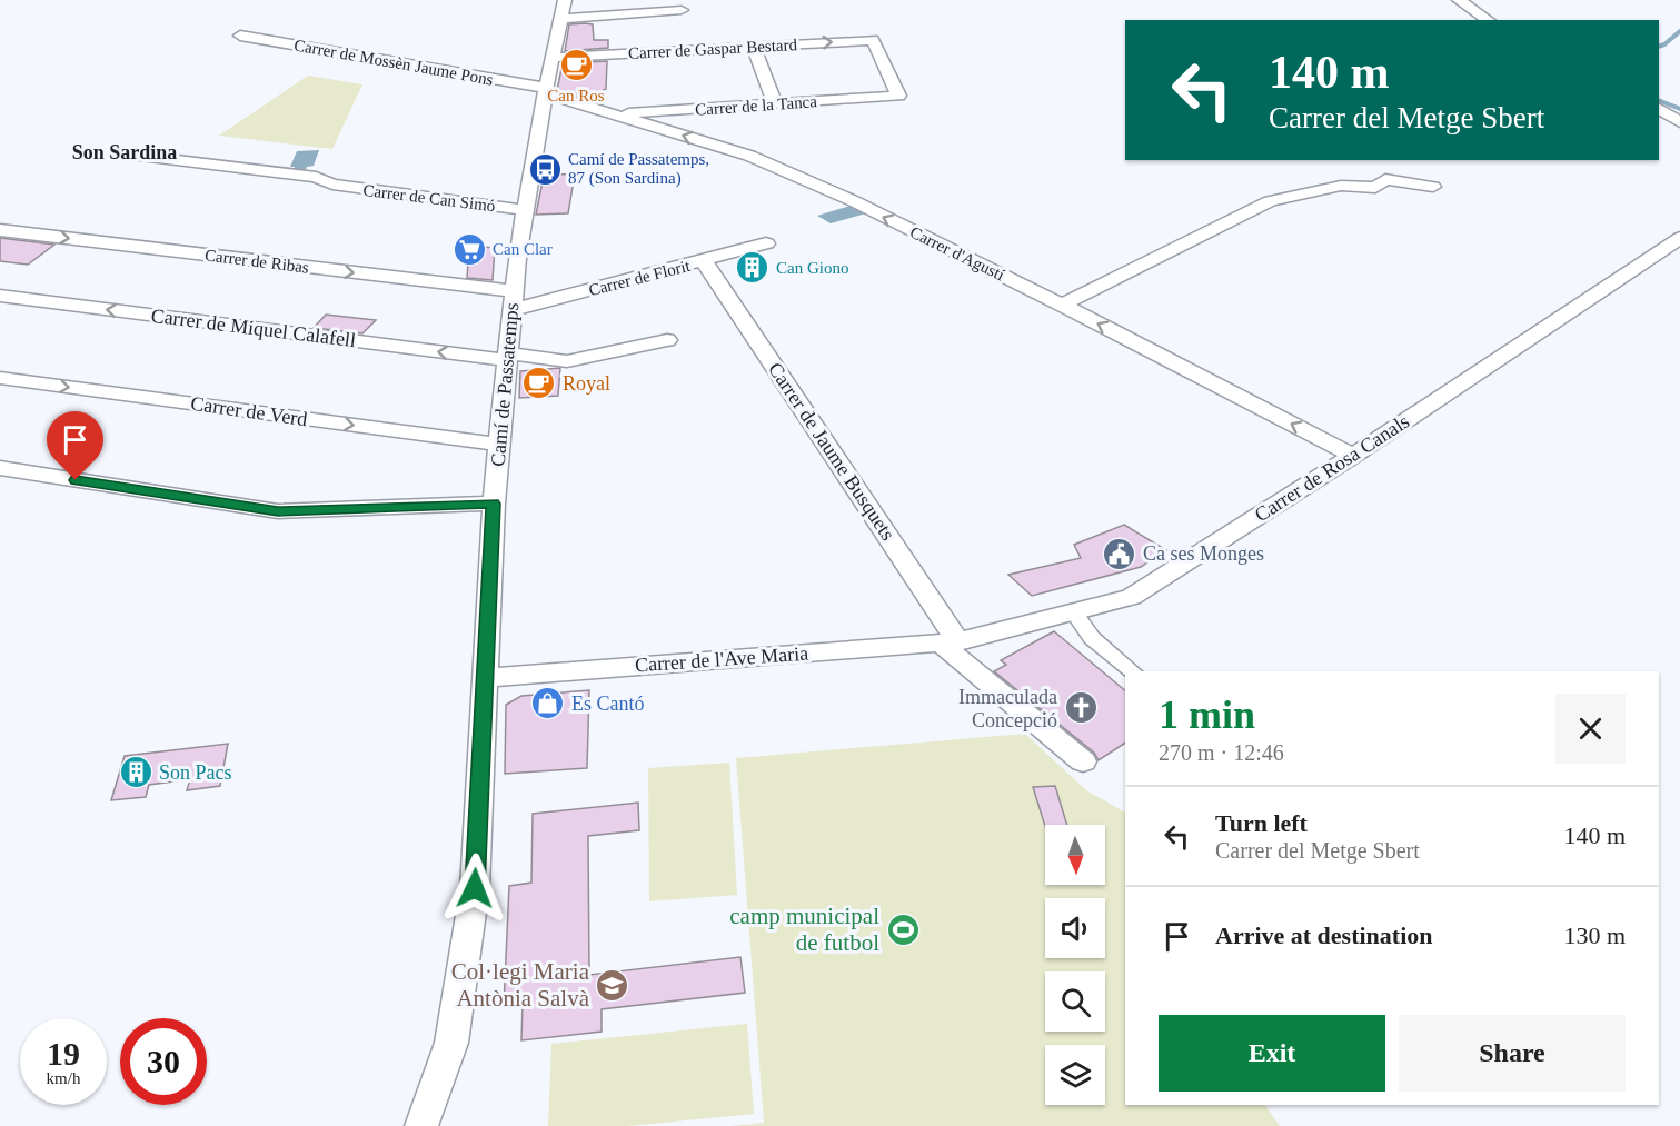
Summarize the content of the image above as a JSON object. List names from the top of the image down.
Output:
{
  "streets": {
    "street": [
      "Carrer de Gaspar Bestard",
      "Carrer de Mossèn Jaume Pons",
      "Carrer de la Tanca",
      "Carrer de Can Simó",
      "Carrer d'Agustí",
      "Carrer de Ribas",
      "Carrer de Florit",
      "Carrer de Miquel Calafell",
      "Camí de Passatemps",
      "Carrer de Verd",
      "Carrer de Jaume Busquets",
      "Carrer de Rosa Canals",
      "Carrer de l'Ave Maria"
    ]
  },
  "crossings": [
    ["Carrer de Gaspar Bestard", "Carrer de la Tanca"],
    ["Carrer de Gaspar Bestard", "Camí de Passatemps"],
    ["Carrer de Mossèn Jaume Pons", "Carrer d'Agustí"],
    ["Carrer de Mossèn Jaume Pons", "Camí de Passatemps"],
    ["Carrer de la Tanca", "Carrer d'Agustí"],
    ["Carrer de Can Simó", "Camí de Passatemps"],
    ["Carrer d'Agustí", "Camí de Passatemps"],
    ["Carrer d'Agustí", "Carrer de Rosa Canals"],
    ["Carrer de Ribas", "Carrer de Florit"],
    ["Carrer de Ribas", "Camí de Passatemps"],
    ["Carrer de Florit", "Camí de Passatemps"],
    ["Carrer de Florit", "Carrer de Jaume Busquets"],
    ["Carrer de Miquel Calafell", "Camí de Passatemps"],
    ["Camí de Passatemps", "Carrer de Verd"],
    ["Camí de Passatemps", "Carrer de l'Ave Maria"],
    ["Carrer de Jaume Busquets", "Carrer de Rosa Canals"],
    ["Carrer de Jaume Busquets", "Carrer de l'Ave Maria"],
    ["Carrer de Rosa Canals", "Carrer de l'Ave Maria"]
  ],
  "one_way": ["Carrer de Gaspar Bestard", "Carrer d'Agustí", "Carrer de Ribas"],
  "districts": ["Son Sardina"],
  "places": {
    "cafe": ["Can Ros", "Royal"],
    "bus stop": ["Camí de Passatemps, 87 (Son Sardina)"],
    "supermarket": ["Can Clar"],
    "building": ["Can Giono", "Son Pacs"],
    "public building": ["Ca ses Monges"],
    "shop": ["Es Cantó"],
    "church": ["Immaculada Concepció"],
    "sports": ["camp municipal de futbol"],
    "school or university": ["Col·legi Maria Antònia Salvà"]
  },
  "north": "bottom",
  "page": {
    "turn": ["140 m", "Carrer del Metge Sbert"],
    "heading": ["1 min", "270 m · 12:46"],
    "list": [
      {
        "name": "Turn left",
        "note": "Carrer del Metge Sbert",
        "value": "140 m"
      },
      {
        "name": "Arrive at destination",
        "value": "130 m"
      }
    ],
    "buttons": ["Exit", "Share"],
    "speed": "19 km/h",
    "limit": "30"
  }
}
